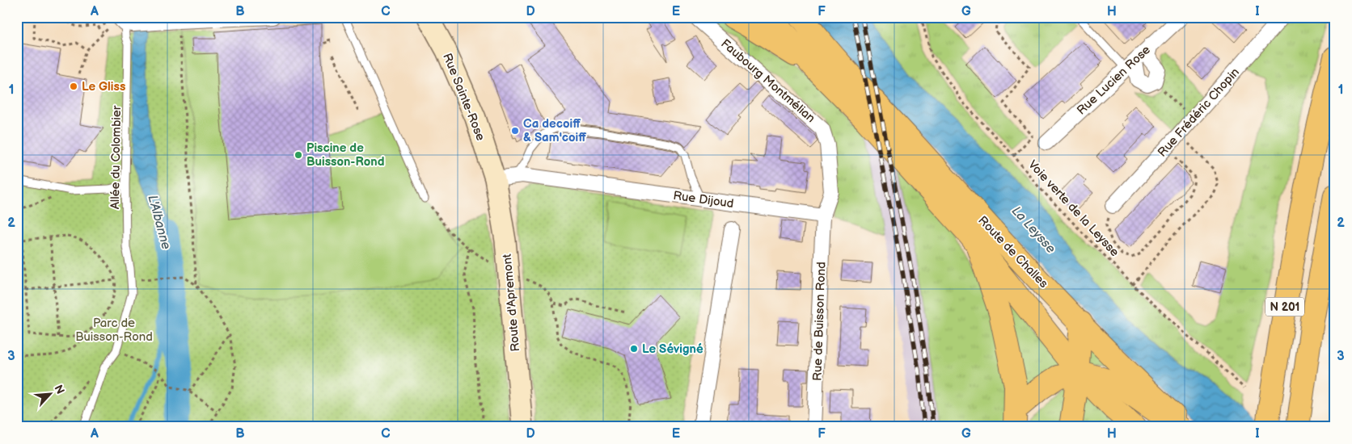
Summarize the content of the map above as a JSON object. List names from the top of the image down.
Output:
{
  "streets": {
    "main road": [
      "Rue Sainte-Rose",
      "Route de Challes",
      "Route d'Apremont",
      "N 201"
    ],
    "street": [
      "Rue Lucien Rose",
      "Faubourg Montmélian",
      "Rue Frédéric Chopin",
      "Rue Dijoud",
      "Rue de Buisson Rond"
    ],
    "lane": ["Allée du Colombier"],
    "path": ["Voie verte de la Leysse"]
  },
  "crossings": [
    ["Faubourg Montmélian", "Rue Dijoud"],
    ["Faubourg Montmélian", "Rue de Buisson Rond"],
    ["Rue Sainte-Rose", "Rue Dijoud"],
    ["Rue Sainte-Rose", "Route d'Apremont"],
    ["Rue Dijoud", "Route d'Apremont"],
    ["Rue Dijoud", "Rue de Buisson Rond"]
  ],
  "water": ["L'Albanne", "La Leysse"],
  "parks": ["Parc de Buisson-Rond"],
  "places": [
    "Le Gliss",
    "Ca decoiff & Sam'coiff",
    "Piscine de Buisson-Rond",
    "Le Sévigné"
  ],
  "north": "top right",
  "grid": {
    "columns": [
      "A",
      "B",
      "C",
      "D",
      "E",
      "F",
      "G",
      "H",
      "I"
    ],
    "rows": ["1", "2", "3"]
  }
}
